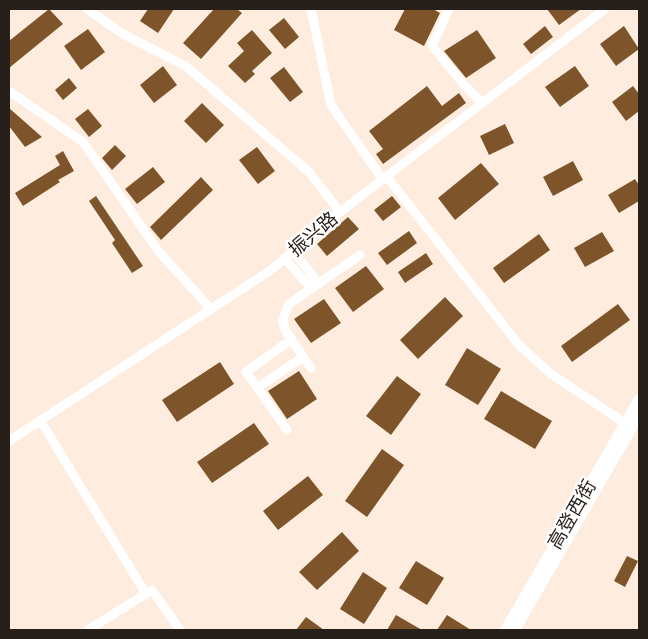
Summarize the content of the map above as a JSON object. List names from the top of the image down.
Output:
{
  "streets": {
    "main road": ["高登西街"],
    "street": ["振兴路"]
  }
}
